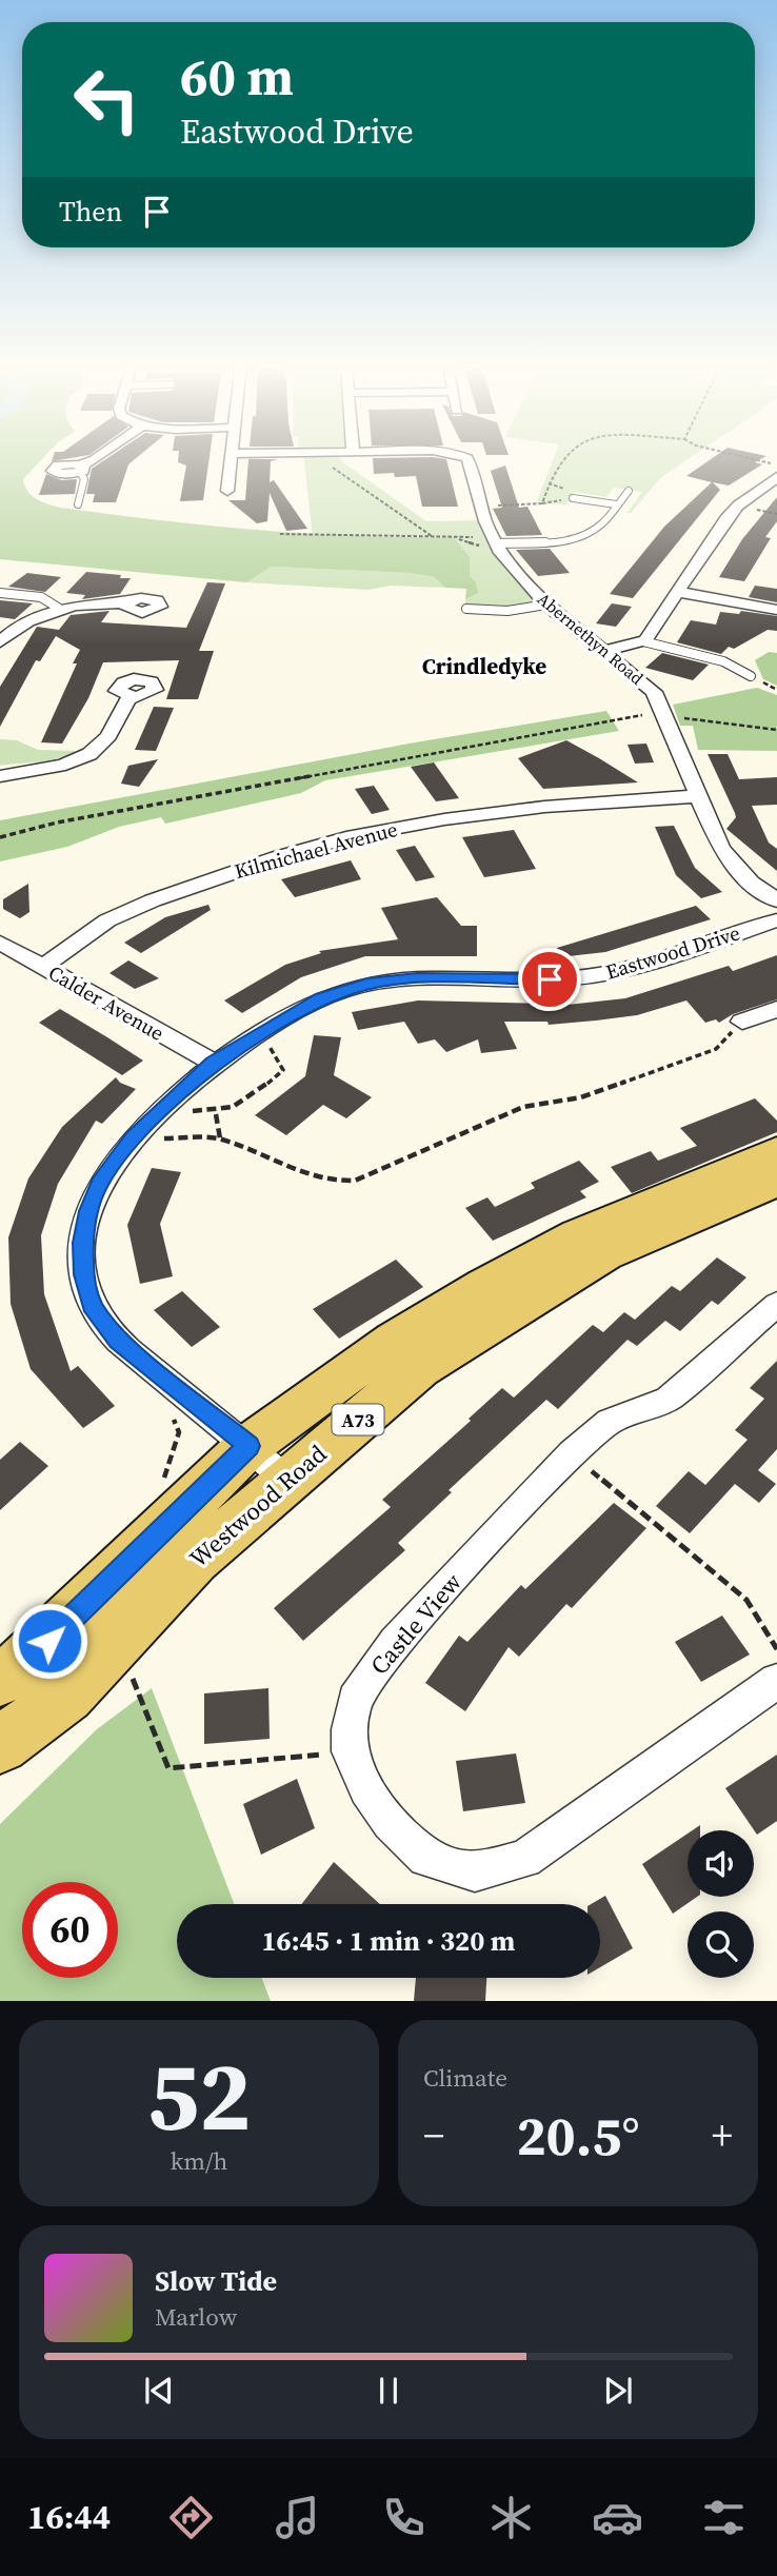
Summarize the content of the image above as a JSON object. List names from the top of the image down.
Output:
{
  "streets": {
    "main road": ["A73", "Westwood Road"],
    "street": [
      "Abernethyn Road",
      "Kilmichael Avenue",
      "Eastwood Drive",
      "Calder Avenue",
      "Castle View"
    ]
  },
  "crossings": [
    ["Abernethyn Road", "Kilmichael Avenue"],
    ["Kilmichael Avenue", "Calder Avenue"],
    ["Eastwood Drive", "Calder Avenue"],
    ["Eastwood Drive", "Westwood Road"]
  ],
  "districts": ["Crindledyke"],
  "page": {
    "turn": ["60 m", "Eastwood Drive"],
    "then": "Then",
    "limit": "60",
    "trip": "16:45 · 1 min · 320 m",
    "tile": [
      ["52", "km/h"],
      "Climate"
    ],
    "heat": ["−", "20.5°", "+"],
    "song": ["Slow Tide", "Marlow"],
    "tabs": "16:44"
  }
}
